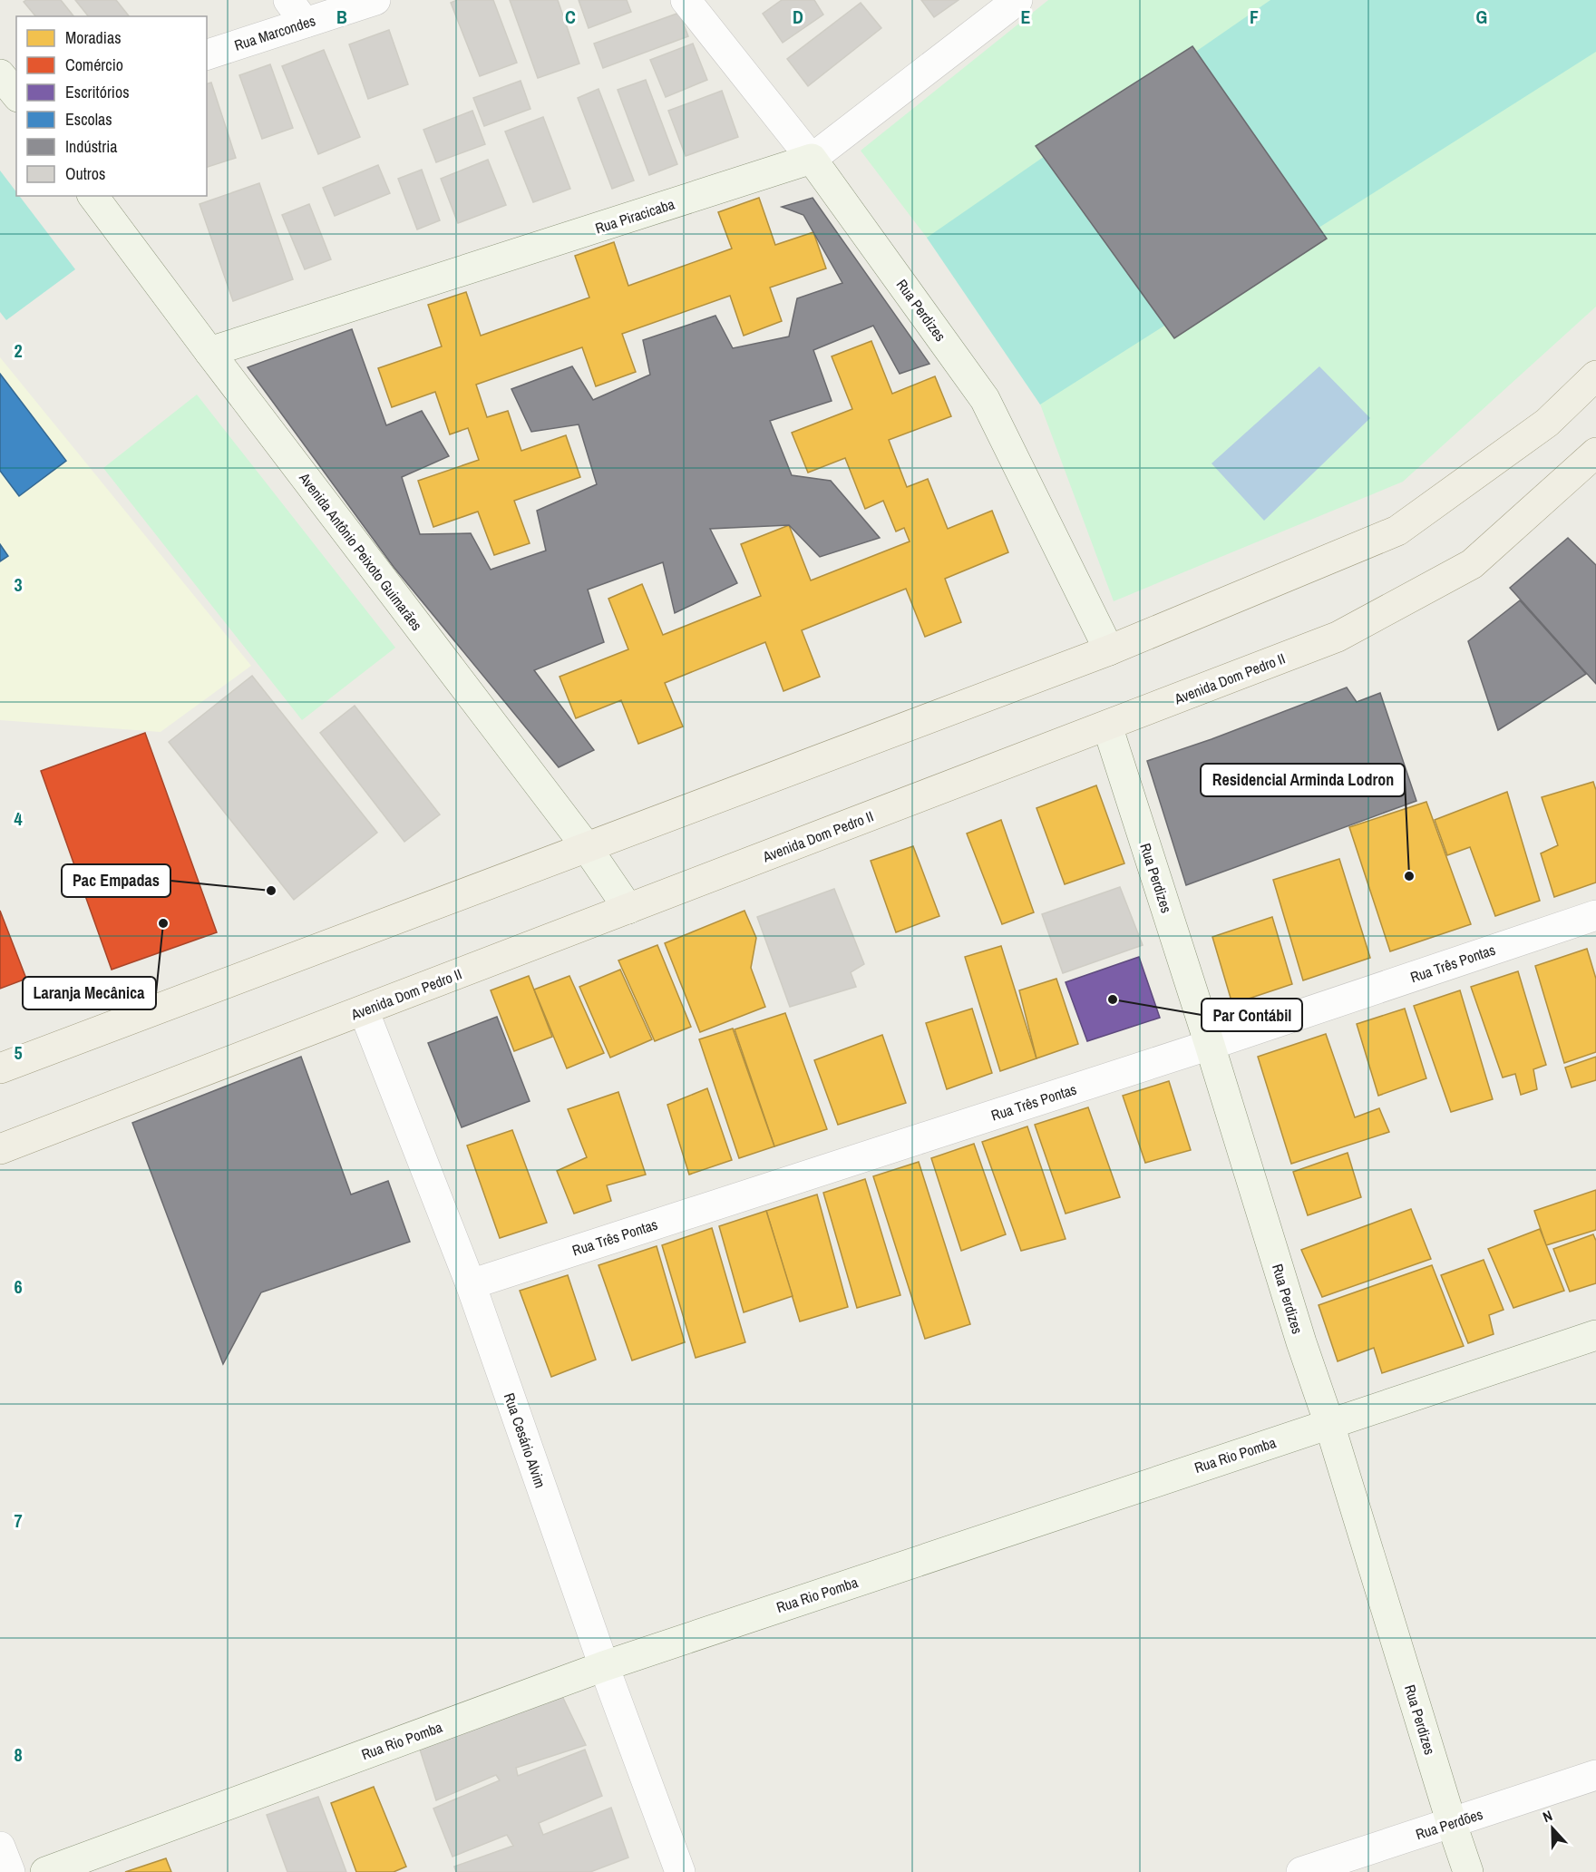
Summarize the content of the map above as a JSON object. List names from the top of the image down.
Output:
{
  "streets": {
    "main road": ["Avenida Dom Pedro II"],
    "street": [
      "Rua Marcondes",
      "Rua Piracicaba",
      "Rua Perdizes",
      "Avenida Antônio Peixoto Guimarães",
      "Rua Três Pontas",
      "Rua Cesário Alvim",
      "Rua Rio Pomba",
      "Rua Perdões"
    ]
  },
  "crossings": [
    ["Rua Piracicaba", "Rua Perdizes"],
    ["Rua Piracicaba", "Avenida Antônio Peixoto Guimarães"],
    ["Rua Perdizes", "Avenida Dom Pedro II"],
    ["Rua Perdizes", "Rua Três Pontas"],
    ["Rua Perdizes", "Rua Rio Pomba"],
    ["Rua Perdizes", "Rua Perdões"],
    ["Avenida Antônio Peixoto Guimarães", "Avenida Dom Pedro II"],
    ["Avenida Dom Pedro II", "Rua Cesário Alvim"],
    ["Rua Três Pontas", "Rua Cesário Alvim"],
    ["Rua Cesário Alvim", "Rua Rio Pomba"]
  ],
  "places": [
    "Residencial Arminda Lodron",
    "Pac Empadas",
    "Laranja Mecânica",
    "Par Contábil"
  ],
  "legend": [
    "Moradias",
    "Comércio",
    "Escritórios",
    "Escolas",
    "Indústria",
    "Outros"
  ],
  "north": "top",
  "grid": {
    "columns": [
      "B",
      "C",
      "D",
      "E",
      "F",
      "G"
    ],
    "rows": [
      "2",
      "3",
      "4",
      "5",
      "6",
      "7",
      "8"
    ]
  }
}
